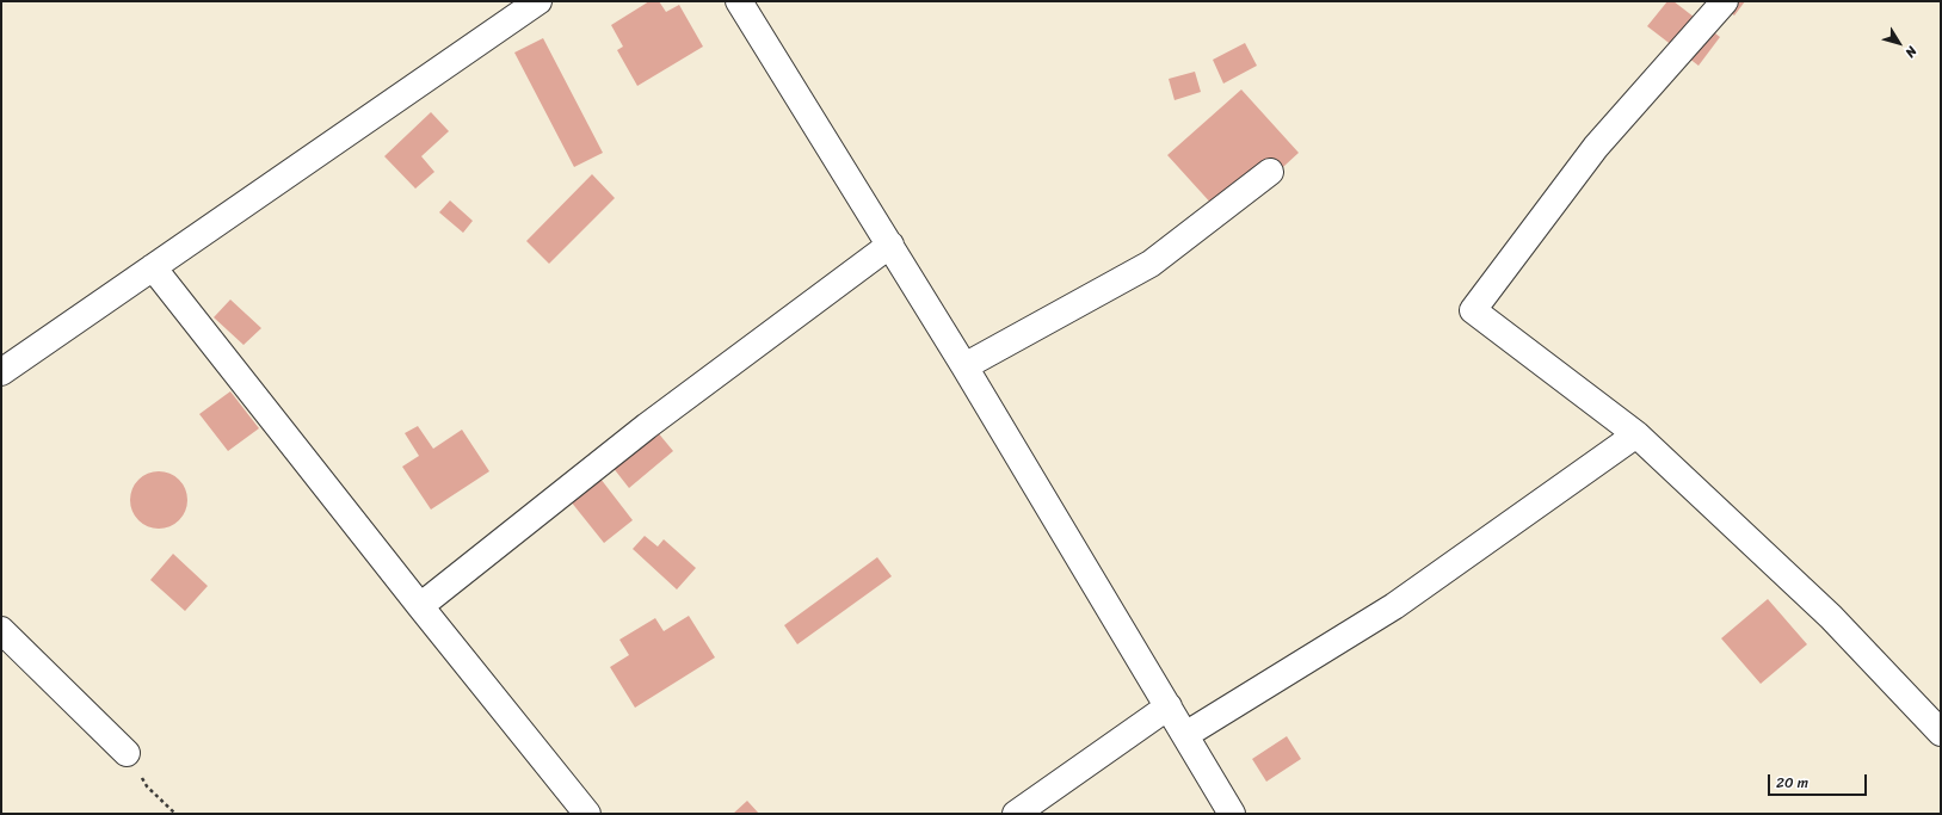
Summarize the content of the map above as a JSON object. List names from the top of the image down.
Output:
{
  "scale_bar": "20 m",
  "north": "bottom right"
}
